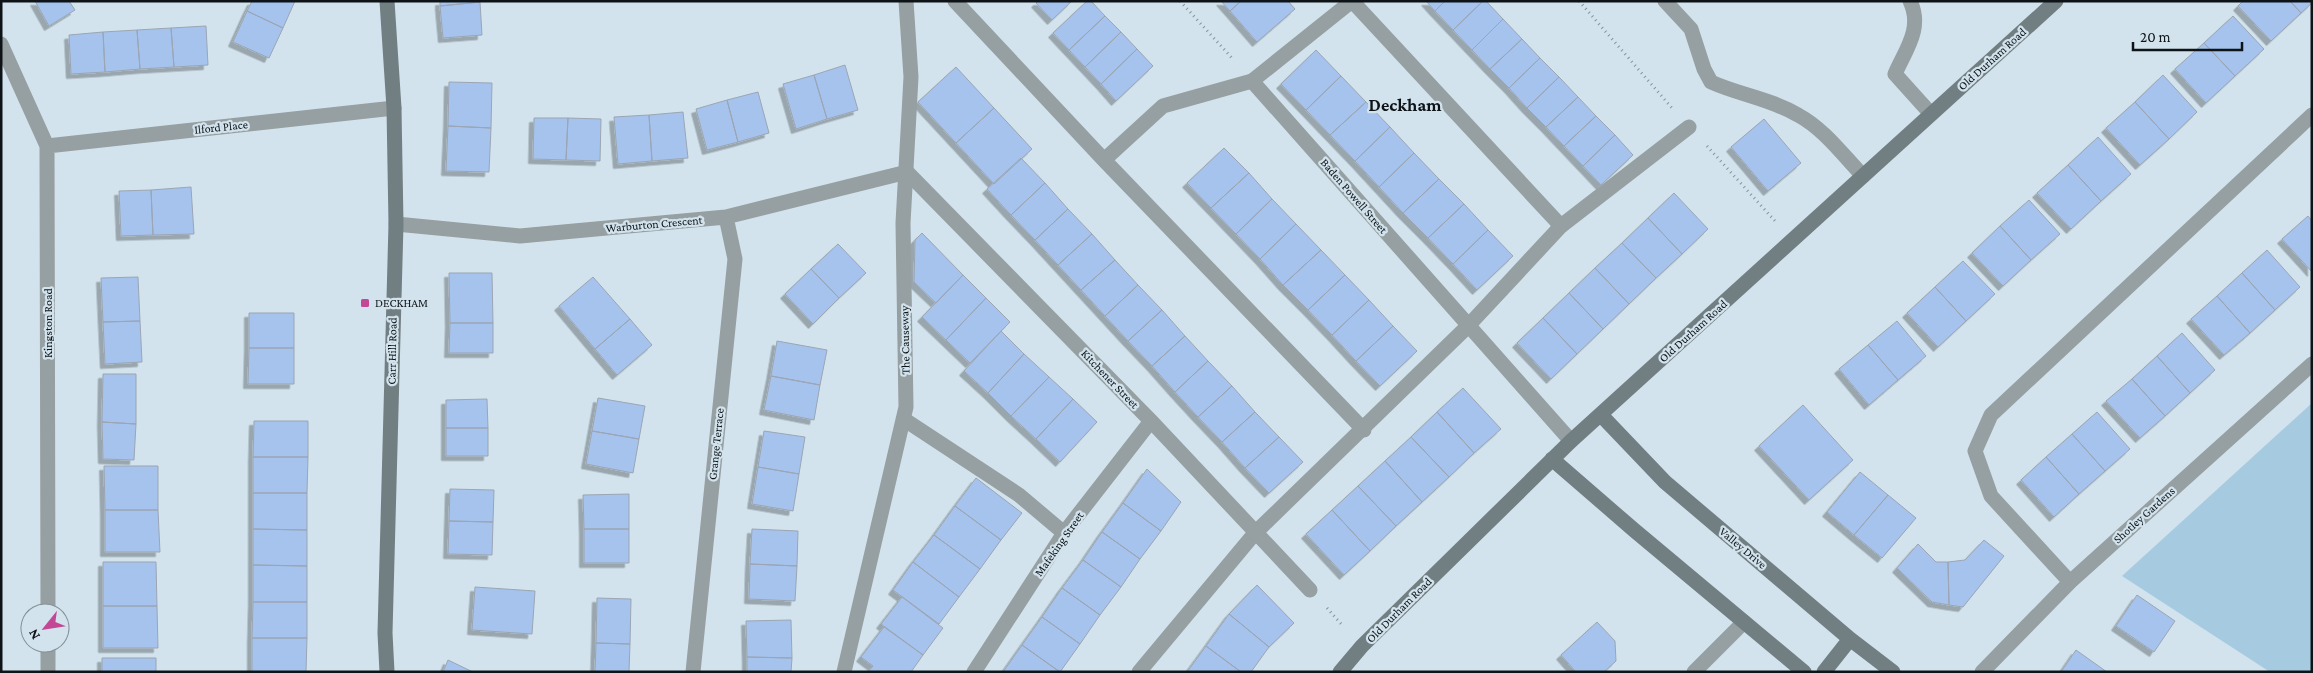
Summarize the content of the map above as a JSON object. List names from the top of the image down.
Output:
{
  "streets": {
    "street": [
      "Old Durham Road",
      "Ilford Place",
      "Baden Powell Street",
      "Warburton Crescent",
      "Kingston Road",
      "The Causeway",
      "Carr Hill Road",
      "Kitchener Street",
      "Grange Terrace",
      "Shotley Gardens",
      "Mafeking Street",
      "Valley Drive"
    ]
  },
  "crossings": [
    ["Old Durham Road", "Baden Powell Street"],
    ["Old Durham Road", "Valley Drive"],
    ["Ilford Place", "Kingston Road"],
    ["Ilford Place", "Carr Hill Road"],
    ["Warburton Crescent", "The Causeway"],
    ["Warburton Crescent", "Carr Hill Road"],
    ["Warburton Crescent", "Kitchener Street"],
    ["Warburton Crescent", "Grange Terrace"],
    ["The Causeway", "Kitchener Street"],
    ["Kitchener Street", "Mafeking Street"]
  ],
  "districts": ["Deckham"],
  "places": {
    "transit": ["DECKHAM"]
  },
  "scale_bar": "20 m",
  "north": "bottom left"
}
